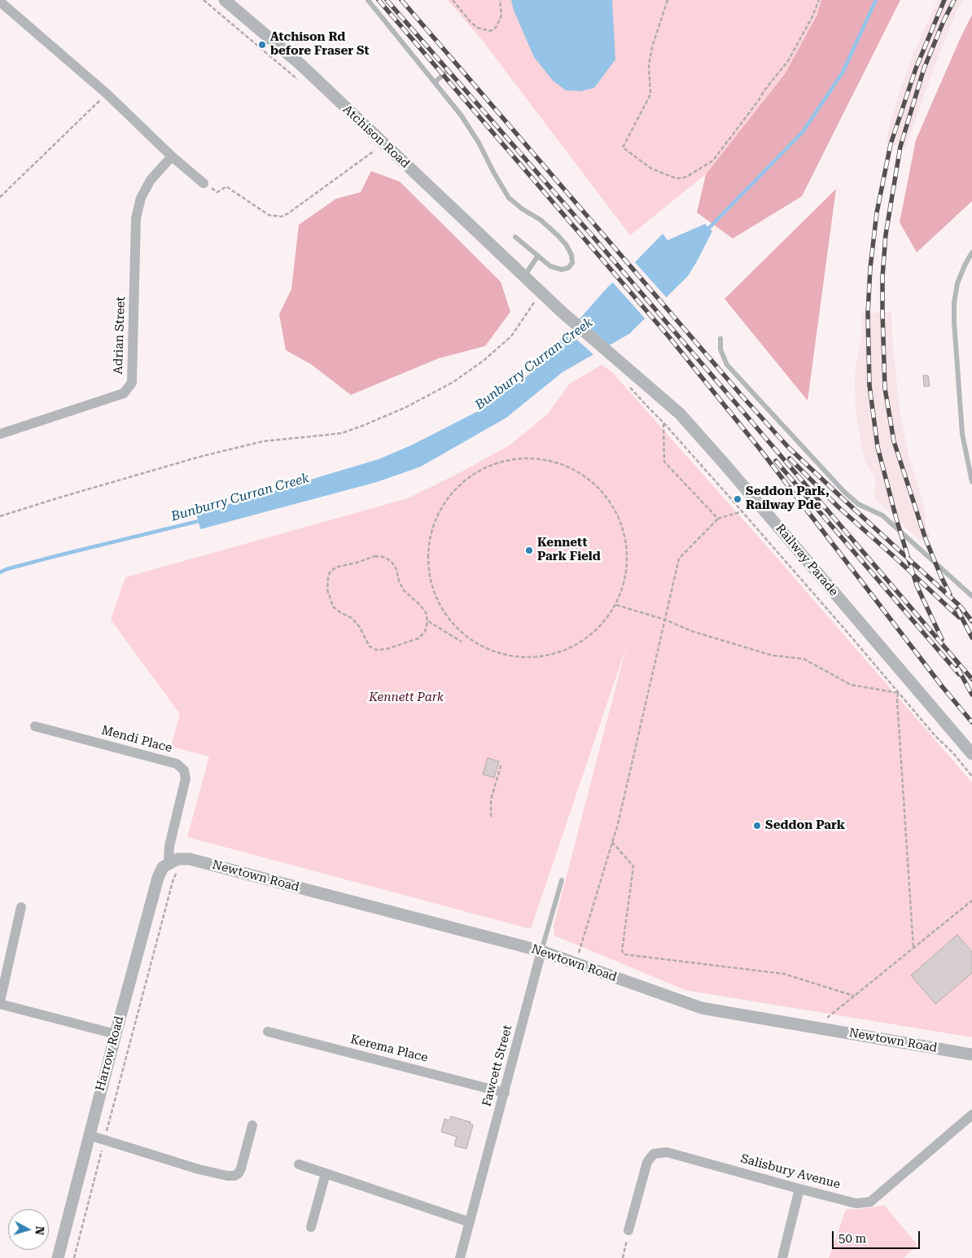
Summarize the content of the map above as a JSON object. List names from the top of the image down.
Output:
{
  "streets": {
    "street": [
      "Atchison Road",
      "Adrian Street",
      "Railway Parade",
      "Mendi Place",
      "Newtown Road",
      "Kerema Place",
      "Harrow Road",
      "Fawcett Street",
      "Salisbury Avenue"
    ]
  },
  "crossings": [
    ["Atchison Road", "Railway Parade"],
    ["Mendi Place", "Newtown Road"],
    ["Mendi Place", "Harrow Road"],
    ["Newtown Road", "Harrow Road"],
    ["Newtown Road", "Fawcett Street"],
    ["Kerema Place", "Fawcett Street"]
  ],
  "water": ["Bunburry Curran Creek"],
  "parks": ["Kennett Park"],
  "places": [
    "Atchison Rd before Fraser St",
    "Seddon Park, Railway Pde",
    "Kennett Park Field",
    "Seddon Park"
  ],
  "scale_bar": "50 m",
  "north": "right"
}
